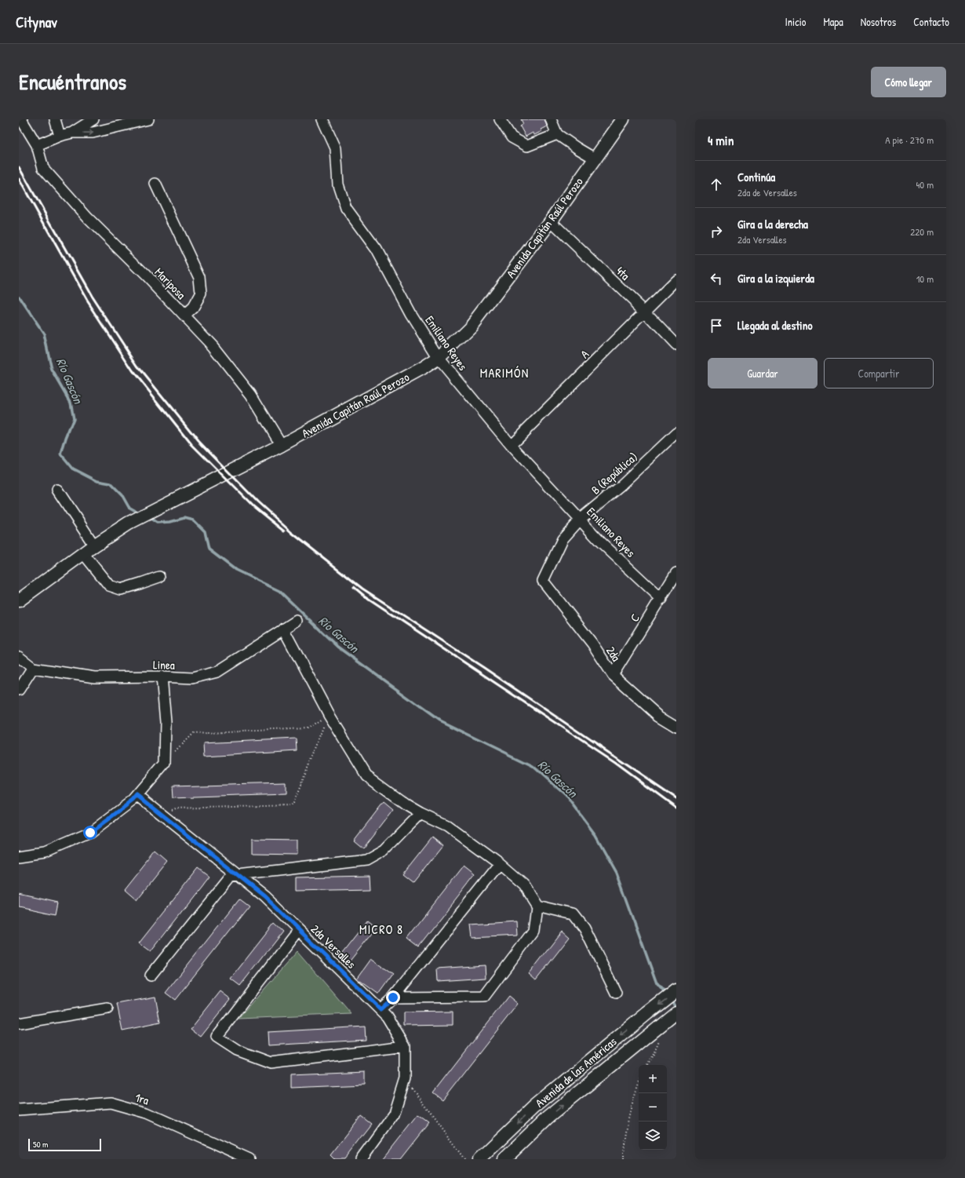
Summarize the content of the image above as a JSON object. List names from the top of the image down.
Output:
{
  "streets": {
    "main road": ["Avenida Capitán Raúl Perozo", "Avenida de las Américas"],
    "street": [
      "4ta",
      "Mariposa",
      "Emiliano Reyes",
      "A",
      "B (República)",
      "C",
      "2da",
      "Linea",
      "2da Versalles",
      "1ra"
    ]
  },
  "crossings": [
    ["Avenida Capitán Raúl Perozo", "4ta"],
    ["Avenida Capitán Raúl Perozo", "Mariposa"],
    ["Avenida Capitán Raúl Perozo", "Emiliano Reyes"],
    ["4ta", "A"],
    ["Emiliano Reyes", "A"],
    ["Emiliano Reyes", "B (República)"],
    ["Emiliano Reyes", "C"],
    ["B (República)", "2da"],
    ["C", "2da"]
  ],
  "districts": ["MARIMÓN", "MICRO 8"],
  "water": ["Río Gascón"],
  "scale_bar": "50 m",
  "page": {
    "header": "Citynav",
    "nav": [
      "Inicio",
      "Mapa",
      "Nosotros",
      "Contacto"
    ],
    "title": "Encuéntranos",
    "buttons": [
      "Cómo llegar",
      ["Guardar", "Compartir"]
    ],
    "heading": ["4 min", "A pie · 270 m"],
    "list": [
      ["Continúa", "2da de Versalles", "40 m"],
      ["Gira a la derecha", "2da Versalles", "220 m"],
      ["Gira a la izquierda", "10 m"],
      "Llegada al destino"
    ],
    "map_buttons": ["+", "−"],
    "scale": "50 m"
  }
}
